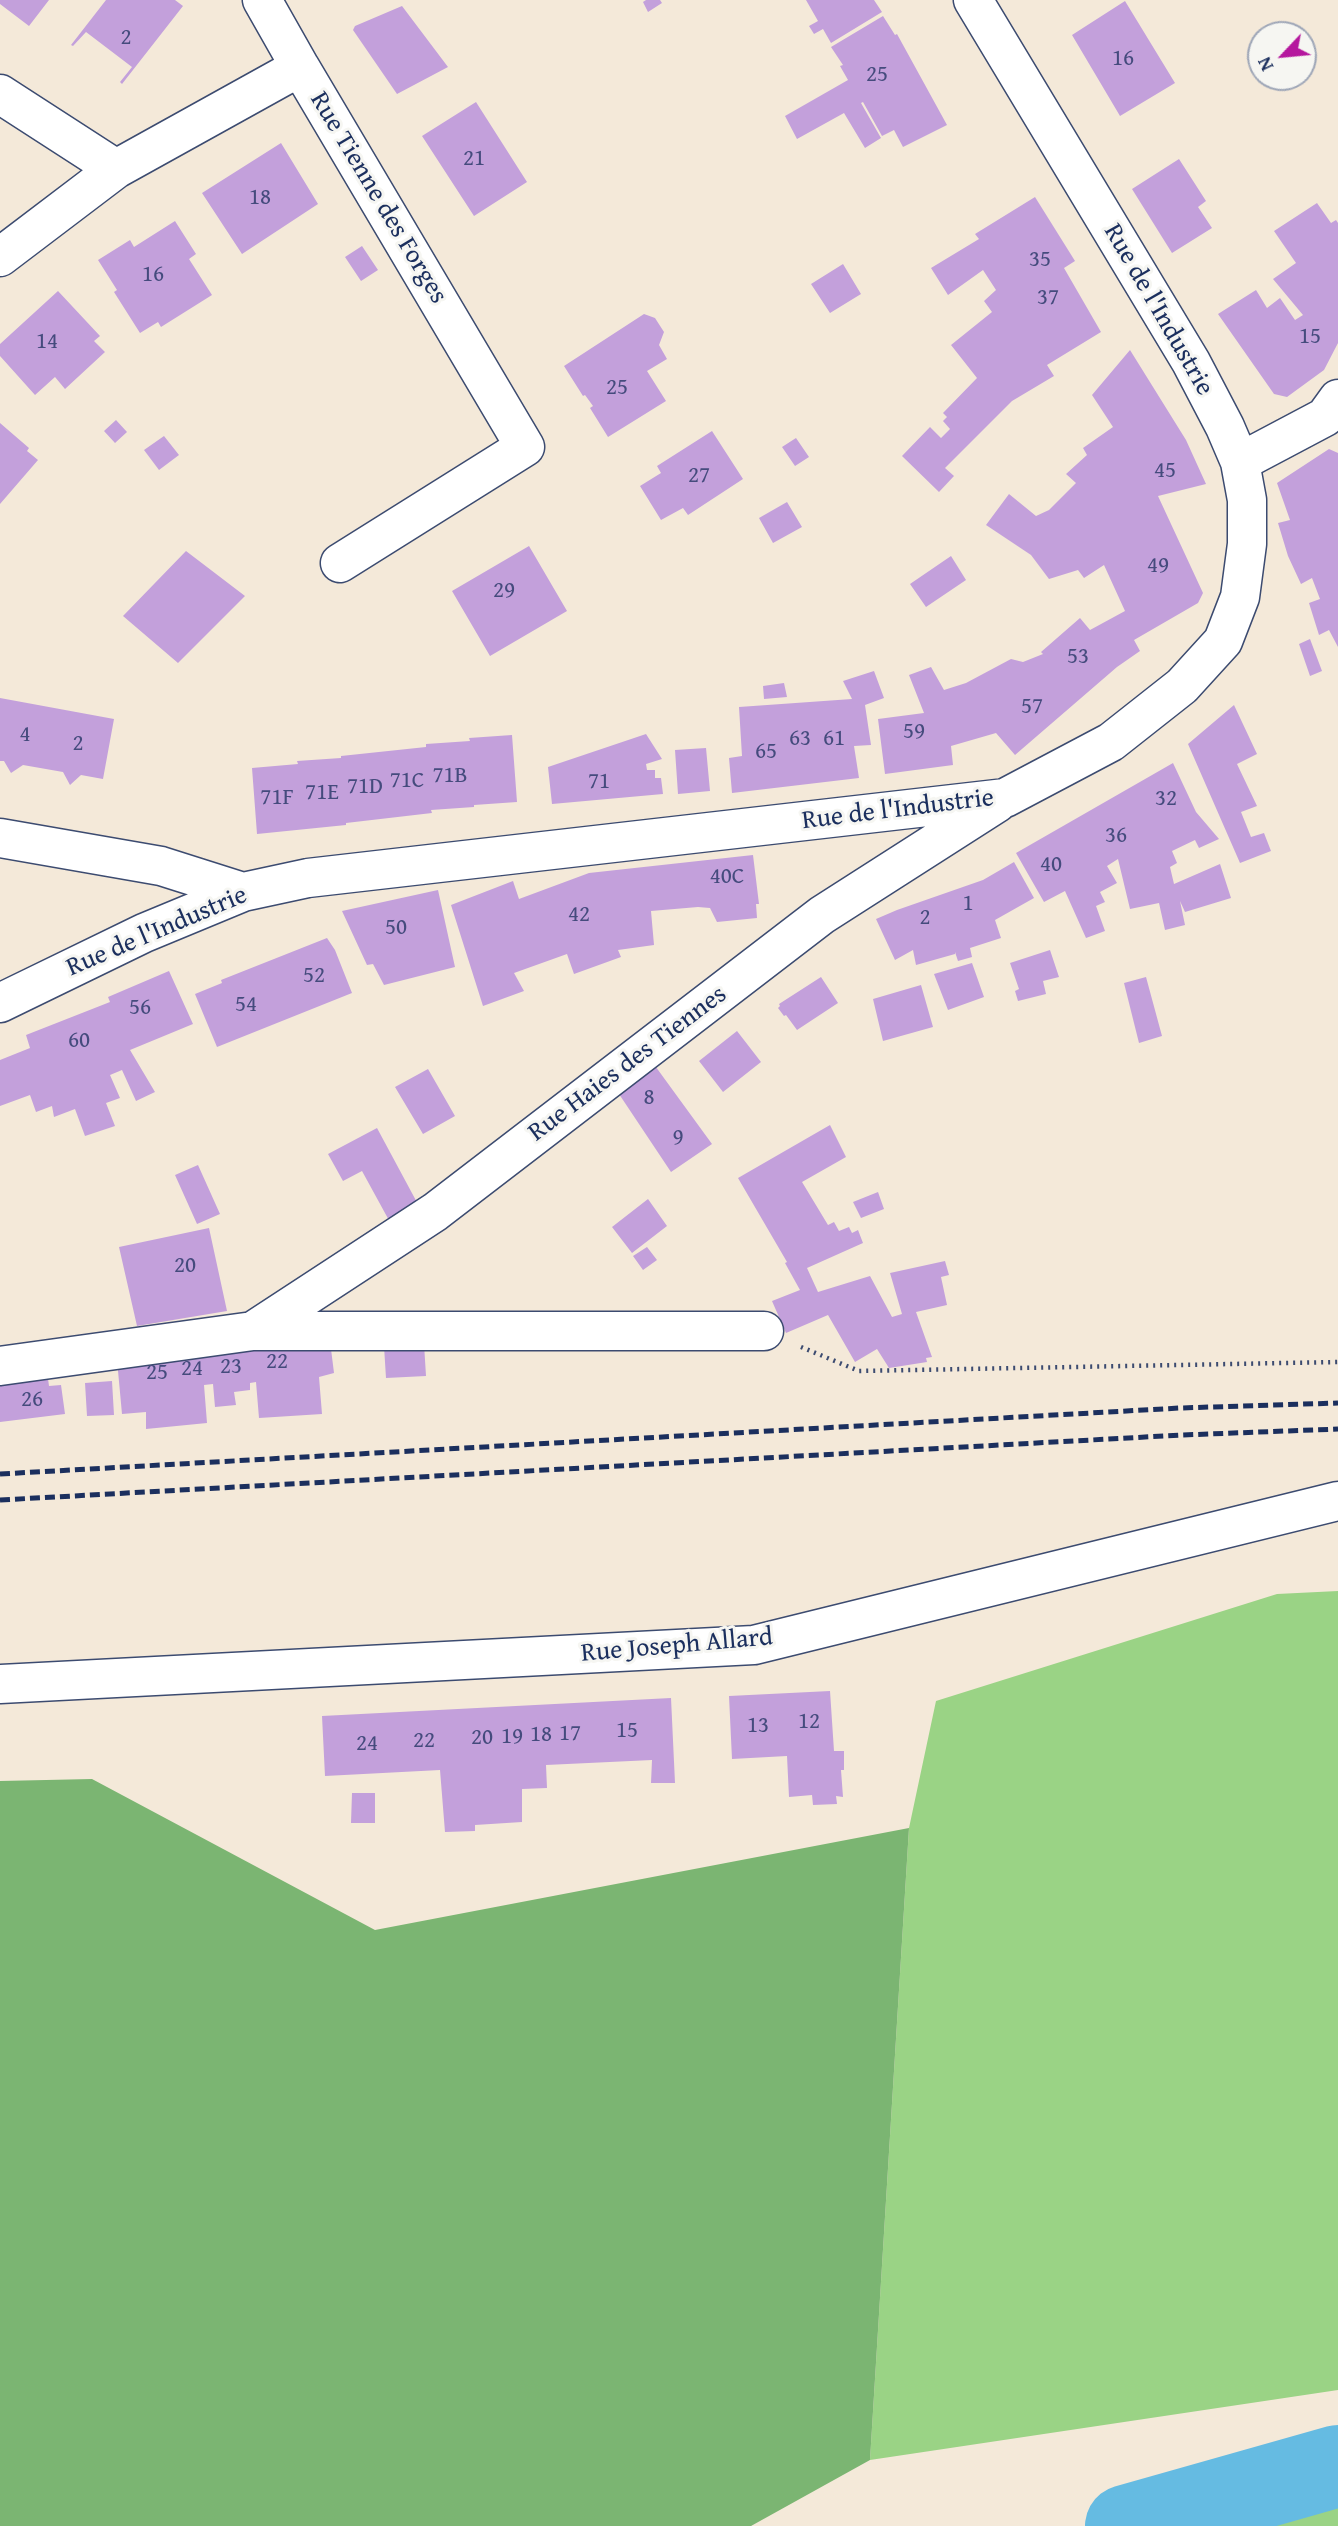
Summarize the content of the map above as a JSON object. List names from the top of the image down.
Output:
{
  "streets": {
    "street": [
      "Rue Tienne des Forges",
      "Rue de l'Industrie",
      "Rue Haies des Tiennes",
      "Rue Joseph Allard"
    ]
  },
  "crossings": [
    ["Rue de l'Industrie", "Rue Haies des Tiennes"]
  ],
  "house_numbers": [
    "2",
    "16",
    "25",
    "21",
    "18",
    "35",
    "16",
    "37",
    "15",
    "14",
    "25",
    "45",
    "27",
    "49",
    "29",
    "53",
    "57",
    "59",
    "4",
    "63",
    "61",
    "2",
    "65",
    "71B",
    "71C",
    "71",
    "71D",
    "71E",
    "71F",
    "32",
    "36",
    "40",
    "40C",
    "1",
    "42",
    "2",
    "50",
    "52",
    "54",
    "56",
    "60",
    "8",
    "9",
    "20",
    "22",
    "23",
    "24",
    "25",
    "26",
    "12",
    "13",
    "15",
    "17",
    "18",
    "19",
    "20",
    "22",
    "24"
  ],
  "north": "bottom left"
}
